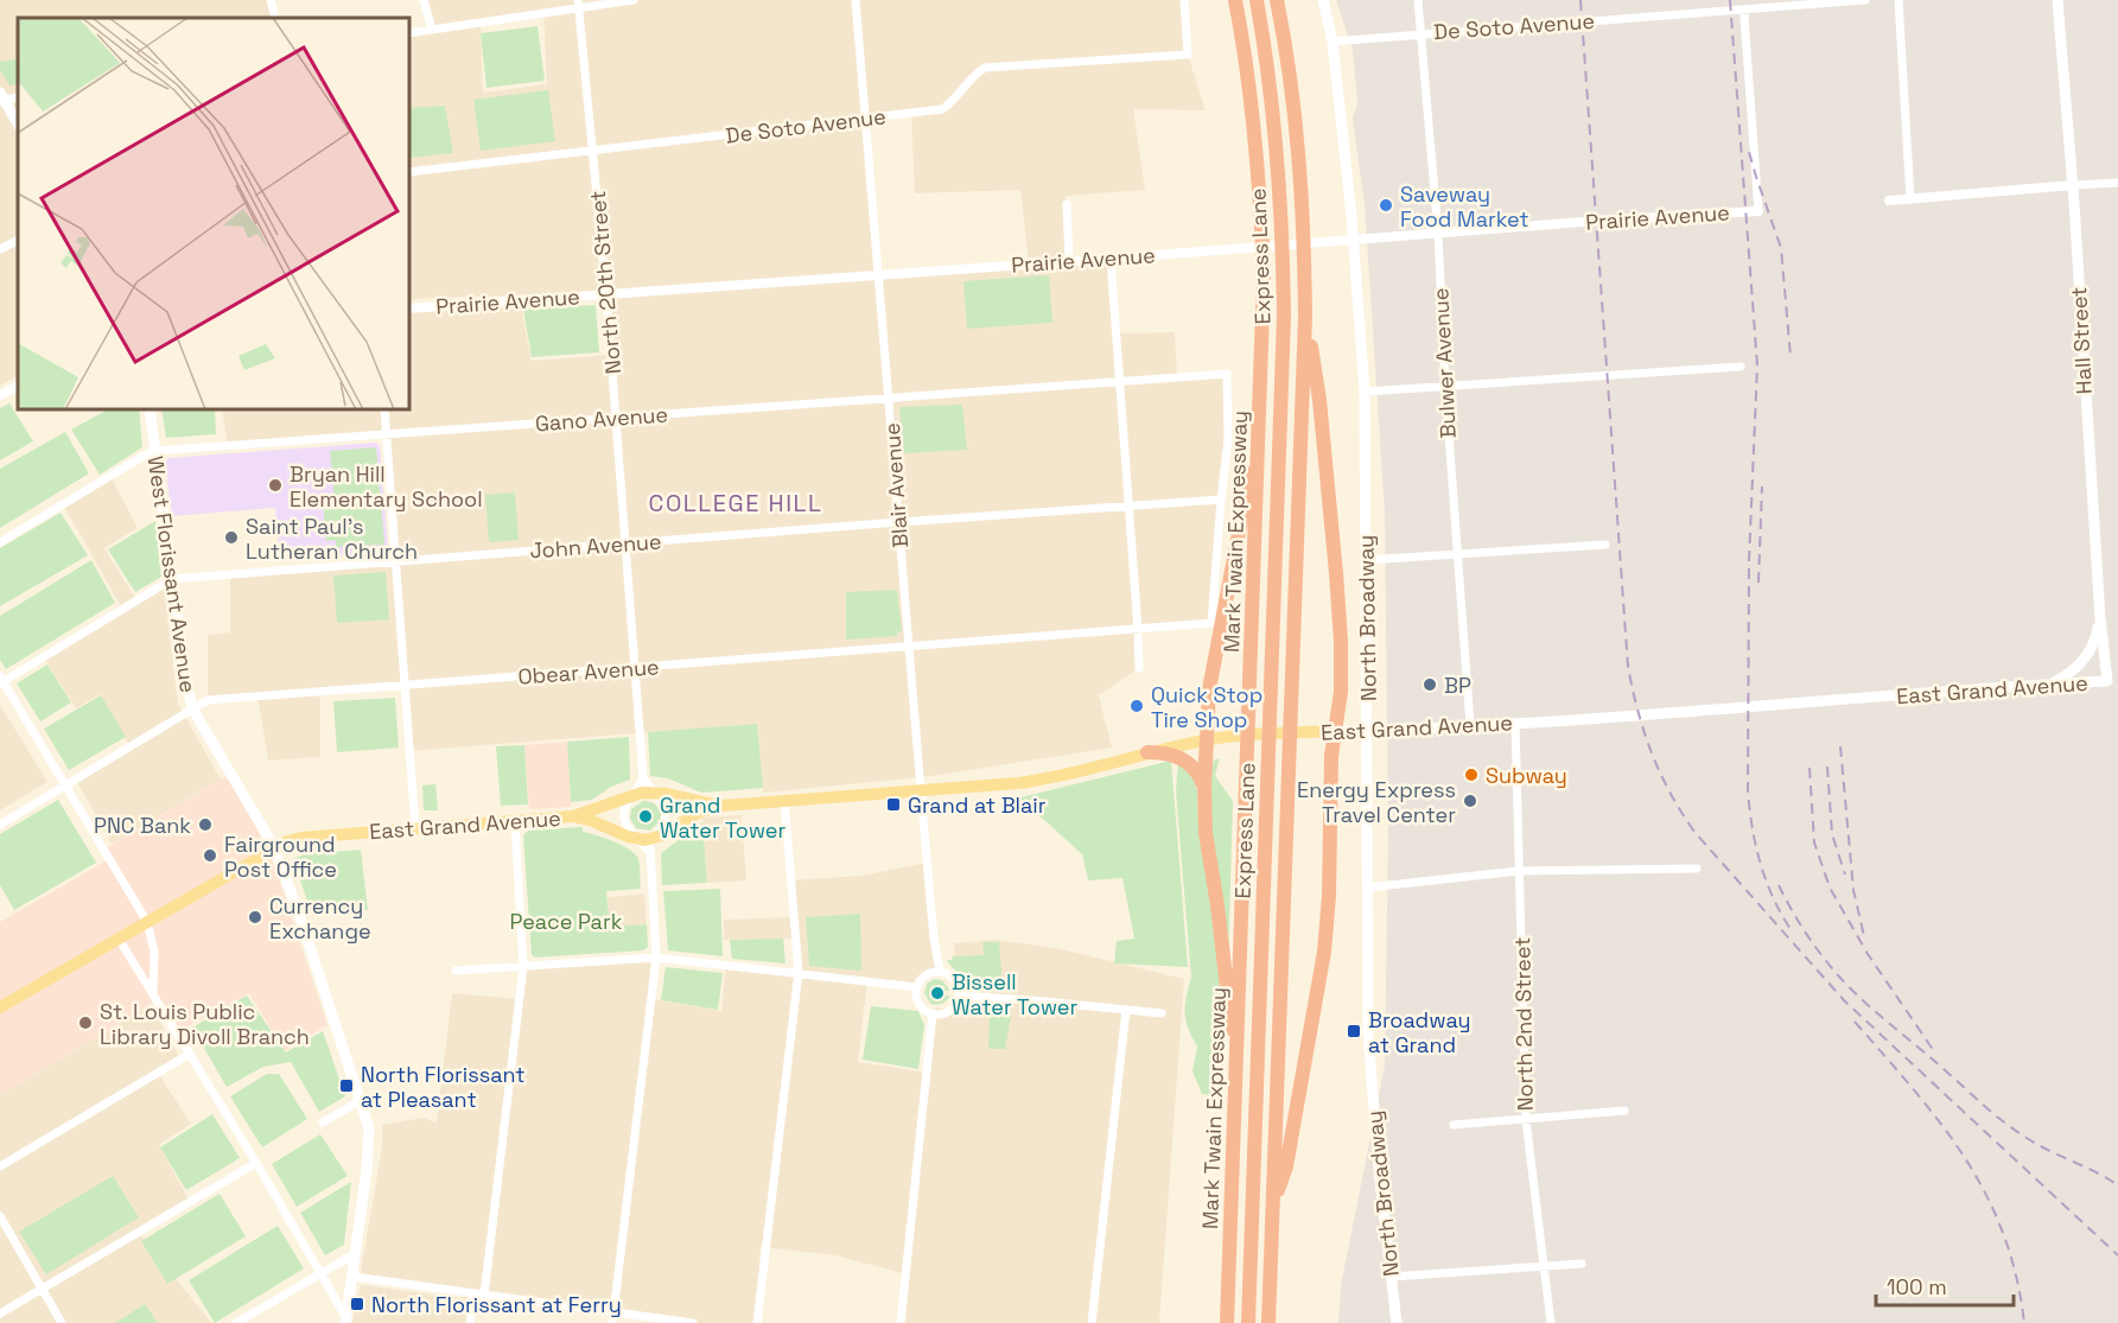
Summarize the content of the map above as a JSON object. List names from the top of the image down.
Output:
{
  "streets": {
    "highway": ["Express Lane", "Mark Twain Expressway"],
    "main road": [
      "Hall Street",
      "West Florissant Avenue",
      "North Broadway",
      "East Grand Avenue"
    ],
    "street": [
      "De Soto Avenue",
      "Prairie Avenue",
      "North 20th Street",
      "Bulwer Avenue",
      "Gano Avenue",
      "Blair Avenue",
      "John Avenue",
      "Obear Avenue",
      "North 2nd Street"
    ]
  },
  "crossings": [
    ["De Soto Avenue", "North 20th Street"],
    ["De Soto Avenue", "Bulwer Avenue"],
    ["De Soto Avenue", "Blair Avenue"],
    ["De Soto Avenue", "North Broadway"],
    ["Prairie Avenue", "North 20th Street"],
    ["Prairie Avenue", "Bulwer Avenue"],
    ["Prairie Avenue", "Blair Avenue"],
    ["Prairie Avenue", "North Broadway"],
    ["North 20th Street", "Gano Avenue"],
    ["North 20th Street", "John Avenue"],
    ["North 20th Street", "Obear Avenue"],
    ["Hall Street", "East Grand Avenue"],
    ["Bulwer Avenue", "East Grand Avenue"],
    ["Gano Avenue", "Blair Avenue"],
    ["Gano Avenue", "John Avenue"],
    ["Gano Avenue", "West Florissant Avenue"],
    ["Gano Avenue", "Obear Avenue"],
    ["Blair Avenue", "John Avenue"],
    ["Blair Avenue", "Obear Avenue"],
    ["Blair Avenue", "East Grand Avenue"],
    ["John Avenue", "West Florissant Avenue"],
    ["John Avenue", "Obear Avenue"],
    ["West Florissant Avenue", "Obear Avenue"],
    ["West Florissant Avenue", "East Grand Avenue"],
    ["North Broadway", "East Grand Avenue"],
    ["East Grand Avenue", "North 2nd Street"]
  ],
  "districts": ["COLLEGE HILL"],
  "parks": ["Peace Park"],
  "places": {
    "other": [
      "Saveway Food Market",
      "Bryan Hill Elementary School",
      "Saint Paul's Lutheran Church",
      "BP",
      "Quick Stop Tire Shop",
      "Subway",
      "Energy Express Travel Center",
      "Grand Water Tower",
      "PNC Bank",
      "Fairground Post Office",
      "Currency Exchange",
      "Bissell Water Tower",
      "St. Louis Public Library Divoll Branch"
    ],
    "transit": [
      "Grand at Blair",
      "Broadway at Grand",
      "North Florissant at Pleasant",
      "North Florissant at Ferry"
    ]
  },
  "scale_bar": "100 m"
}
